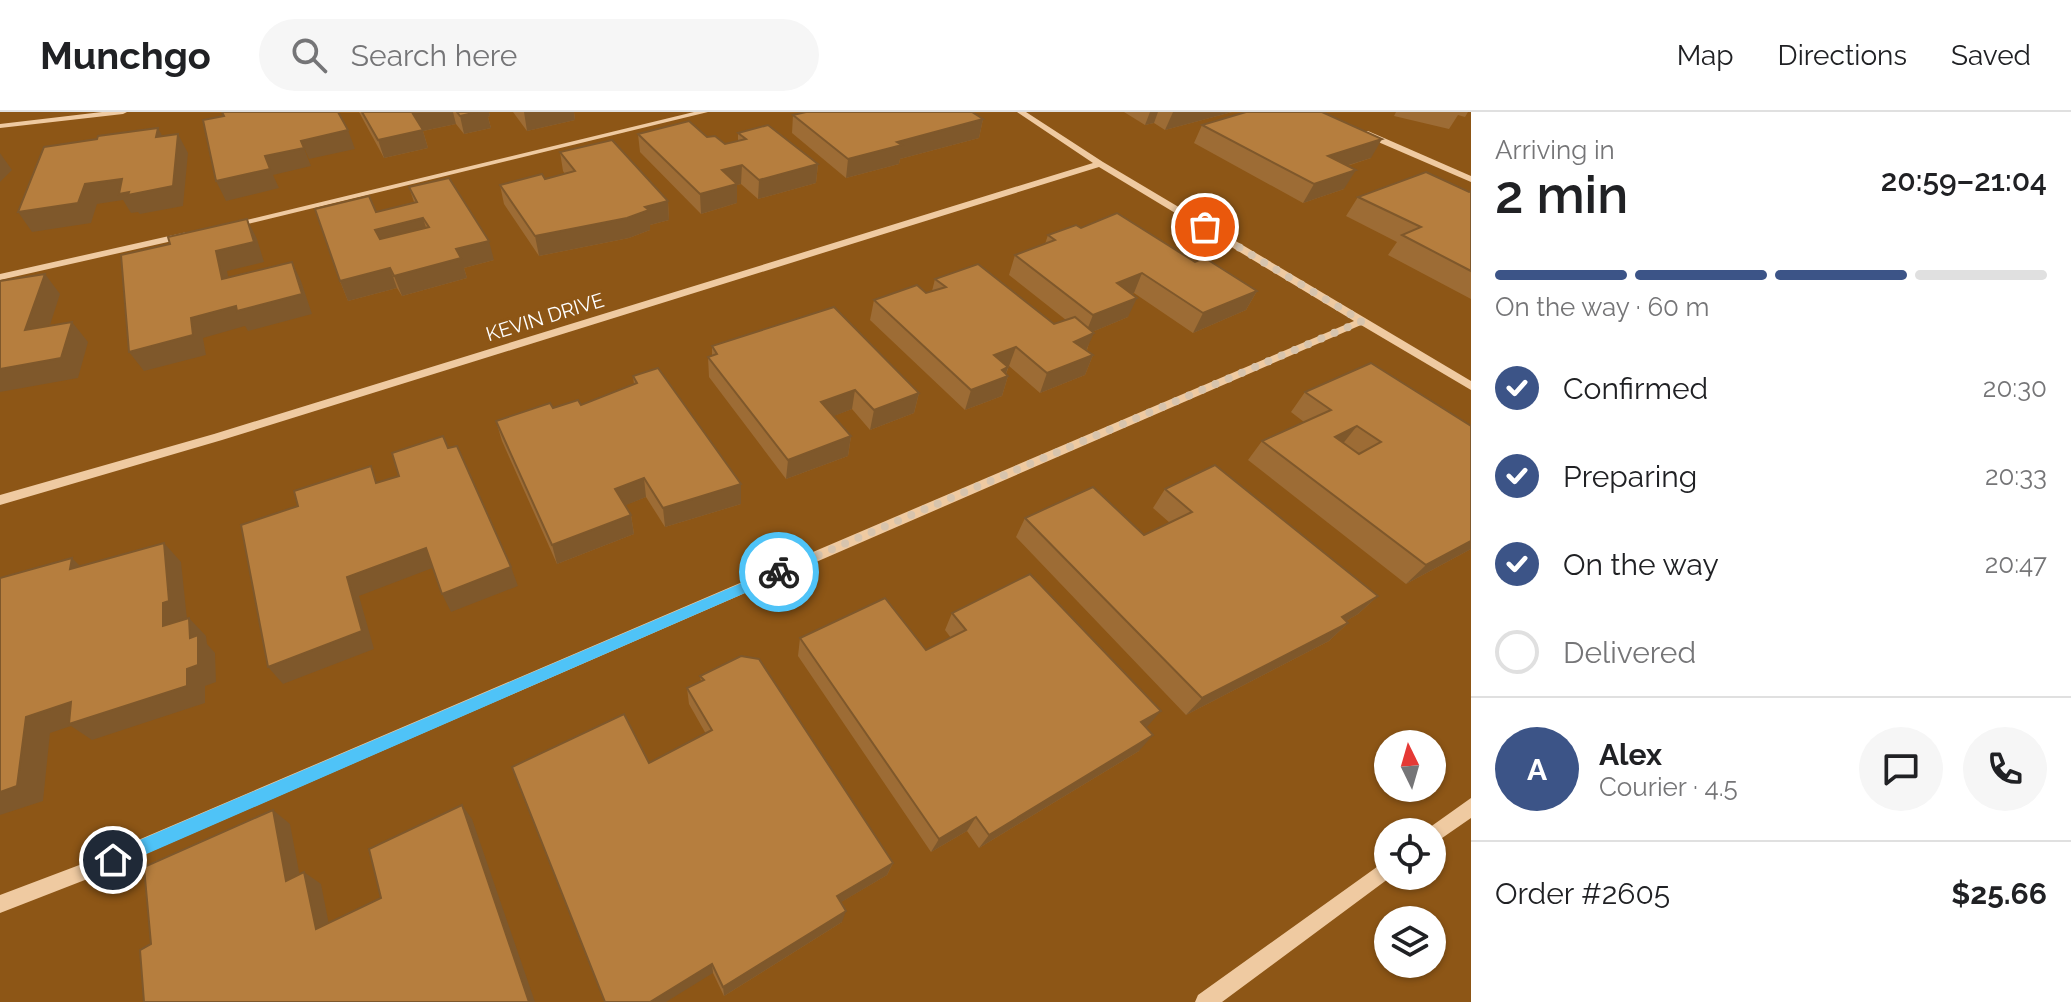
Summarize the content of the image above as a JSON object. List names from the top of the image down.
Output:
{
  "streets": {
    "street": ["KEVIN DRIVE"]
  },
  "north": "top",
  "page": {
    "header": "Munchgo",
    "search": "Search here",
    "nav": ["Map", "Directions", "Saved"],
    "heading": ["2 min", "Arriving in", "20:59–21:04"],
    "panel": [
      "Alex",
      "Courier · 4.5",
      "Order #2605",
      "$25.66"
    ],
    "bar": "On the way · 60 m",
    "list": [
      ["Confirmed", "20:30"],
      ["Preparing", "20:33"],
      ["On the way", "20:47"],
      "Delivered"
    ],
    "round": "A"
  }
}
